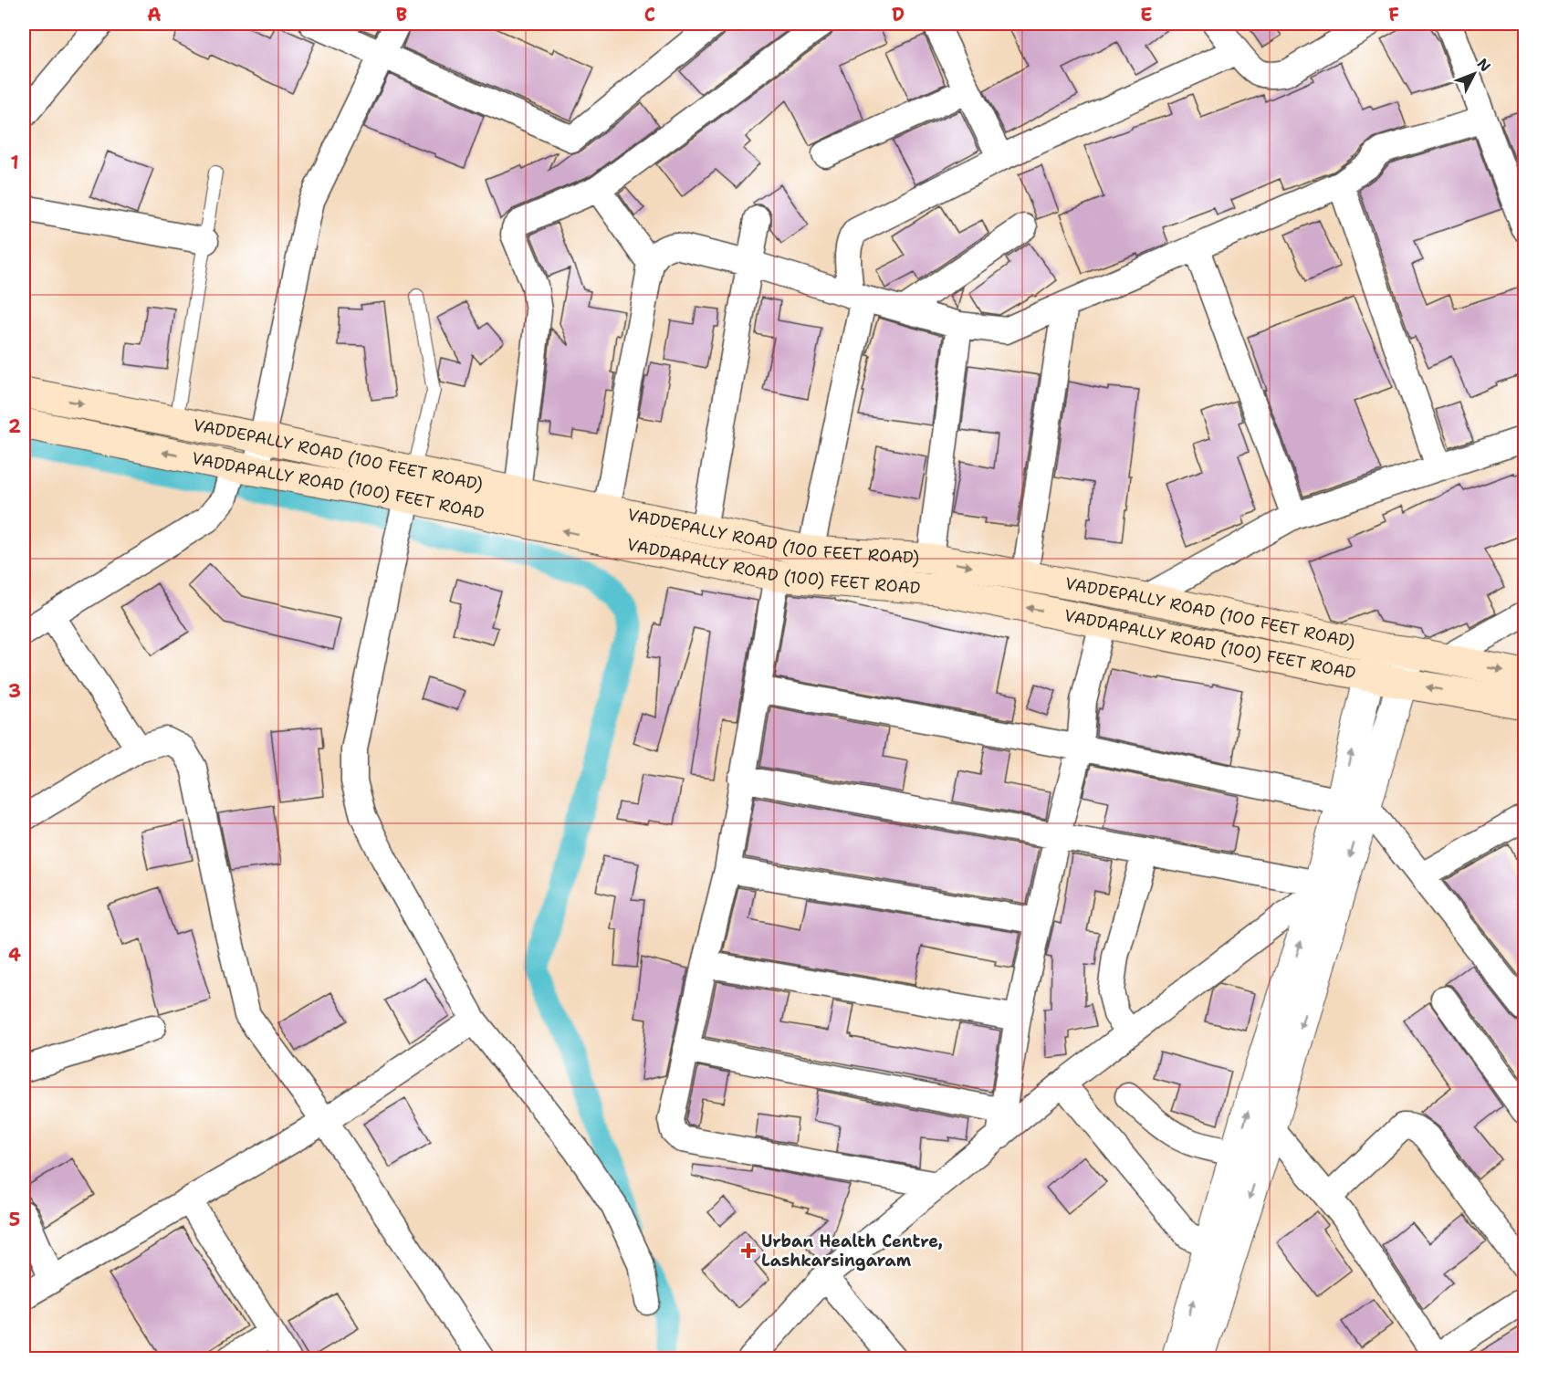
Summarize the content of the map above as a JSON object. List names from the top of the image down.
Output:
{
  "streets": {
    "main road": ["VADDEPALLY ROAD (100 FEET ROAD)", "VADDAPALLY ROAD (100) FEET ROAD"]
  },
  "crossings": [
    ["VADDEPALLY ROAD (100 FEET ROAD)", "VADDAPALLY ROAD (100) FEET ROAD"]
  ],
  "one_way": ["VADDAPALLY ROAD (100) FEET ROAD"],
  "places": {
    "health": ["Urban Health Centre, Lashkarsingaram"]
  },
  "north": "top right",
  "grid": {
    "columns": [
      "A",
      "B",
      "C",
      "D",
      "E",
      "F"
    ],
    "rows": [
      "1",
      "2",
      "3",
      "4",
      "5"
    ]
  }
}
